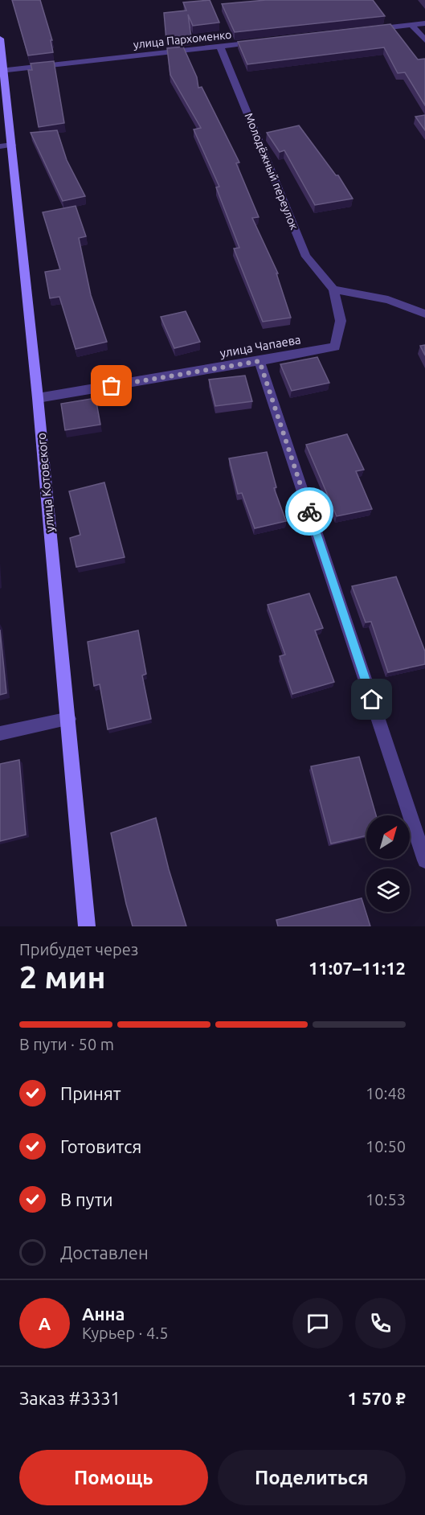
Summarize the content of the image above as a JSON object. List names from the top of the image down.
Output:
{
  "streets": {
    "street": [
      "улица Пархоменко",
      "Молодёжный переулок",
      "улица Чапаева",
      "улица Котовского"
    ]
  },
  "crossings": [
    ["улица Пархоменко", "Молодёжный переулок"],
    ["улица Пархоменко", "улица Котовского"],
    ["Молодёжный переулок", "улица Чапаева"],
    ["улица Чапаева", "улица Котовского"]
  ],
  "north": "top right",
  "page": {
    "heading": ["2 мин", "Прибудет через", "11:07–11:12"],
    "panel": [
      "Анна",
      "Курьер · 4.5",
      "Заказ #3331",
      "1 570 ₽"
    ],
    "bar": "В пути · 50 m",
    "list": [
      ["Принят", "10:48"],
      ["Готовится", "10:50"],
      ["В пути", "10:53"],
      "Доставлен"
    ],
    "round": "А",
    "buttons": ["Помощь", "Поделиться"]
  }
}
